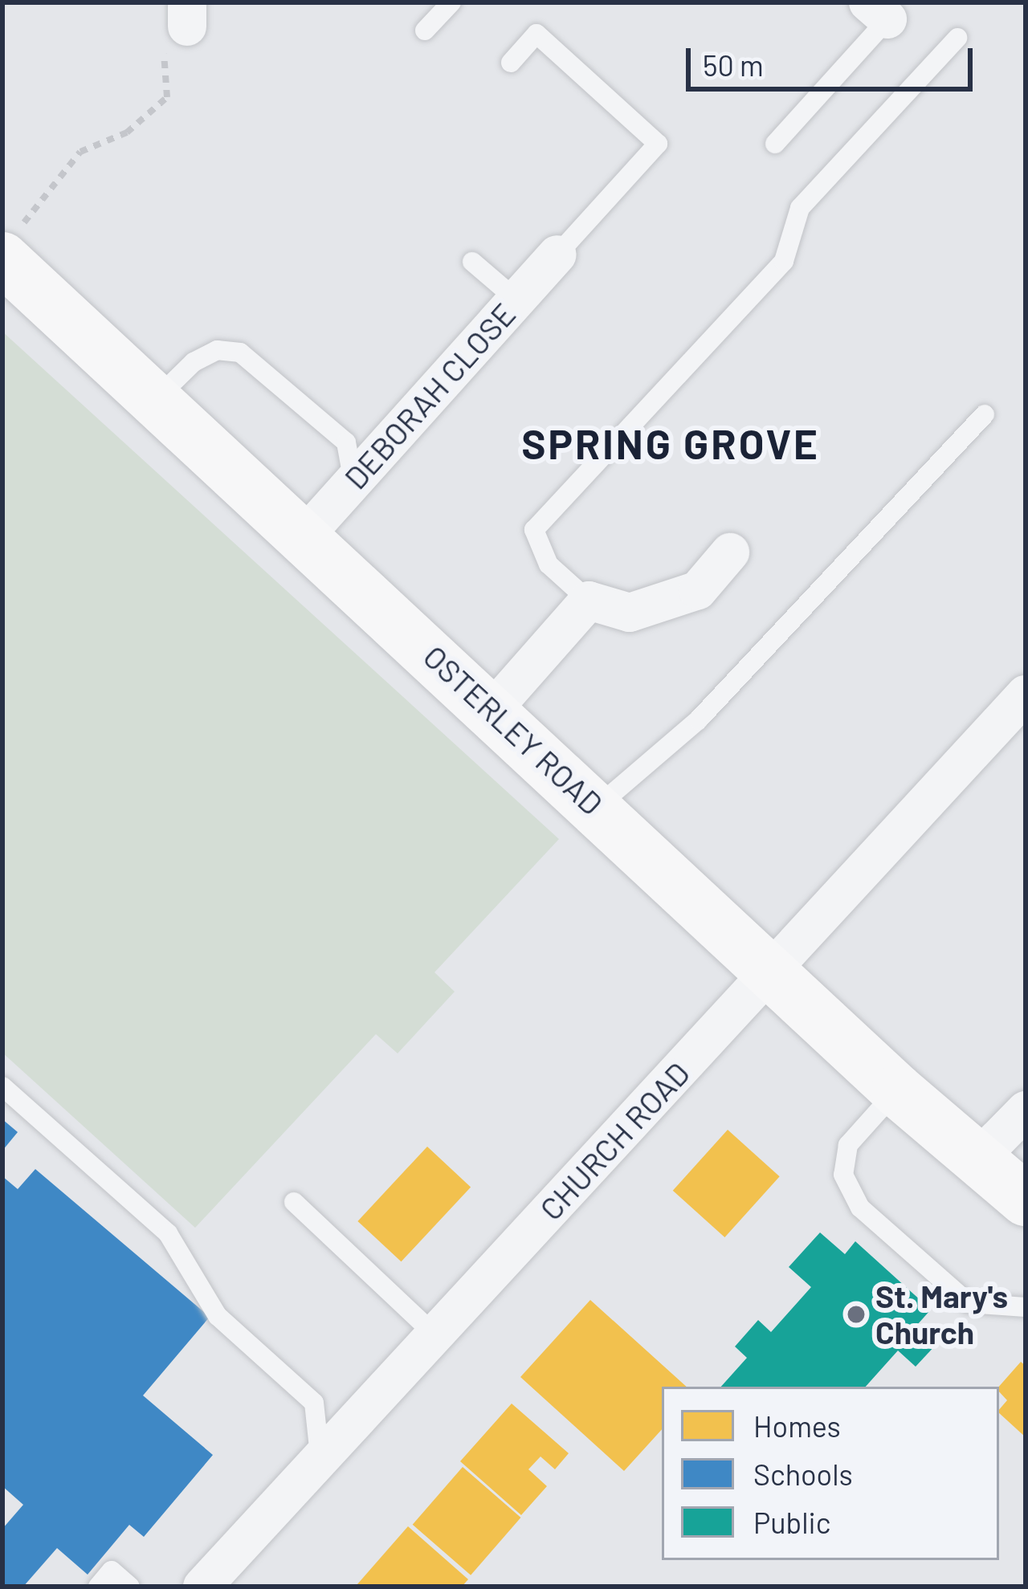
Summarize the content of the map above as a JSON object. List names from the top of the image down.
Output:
{
  "streets": {
    "street": ["DEBORAH CLOSE", "OSTERLEY ROAD", "CHURCH ROAD"]
  },
  "crossings": [
    ["DEBORAH CLOSE", "OSTERLEY ROAD"],
    ["OSTERLEY ROAD", "CHURCH ROAD"]
  ],
  "districts": ["SPRING GROVE"],
  "places": ["St. Mary's Church"],
  "legend": ["Homes", "Schools", "Public"],
  "scale_bar": "50 m"
}
